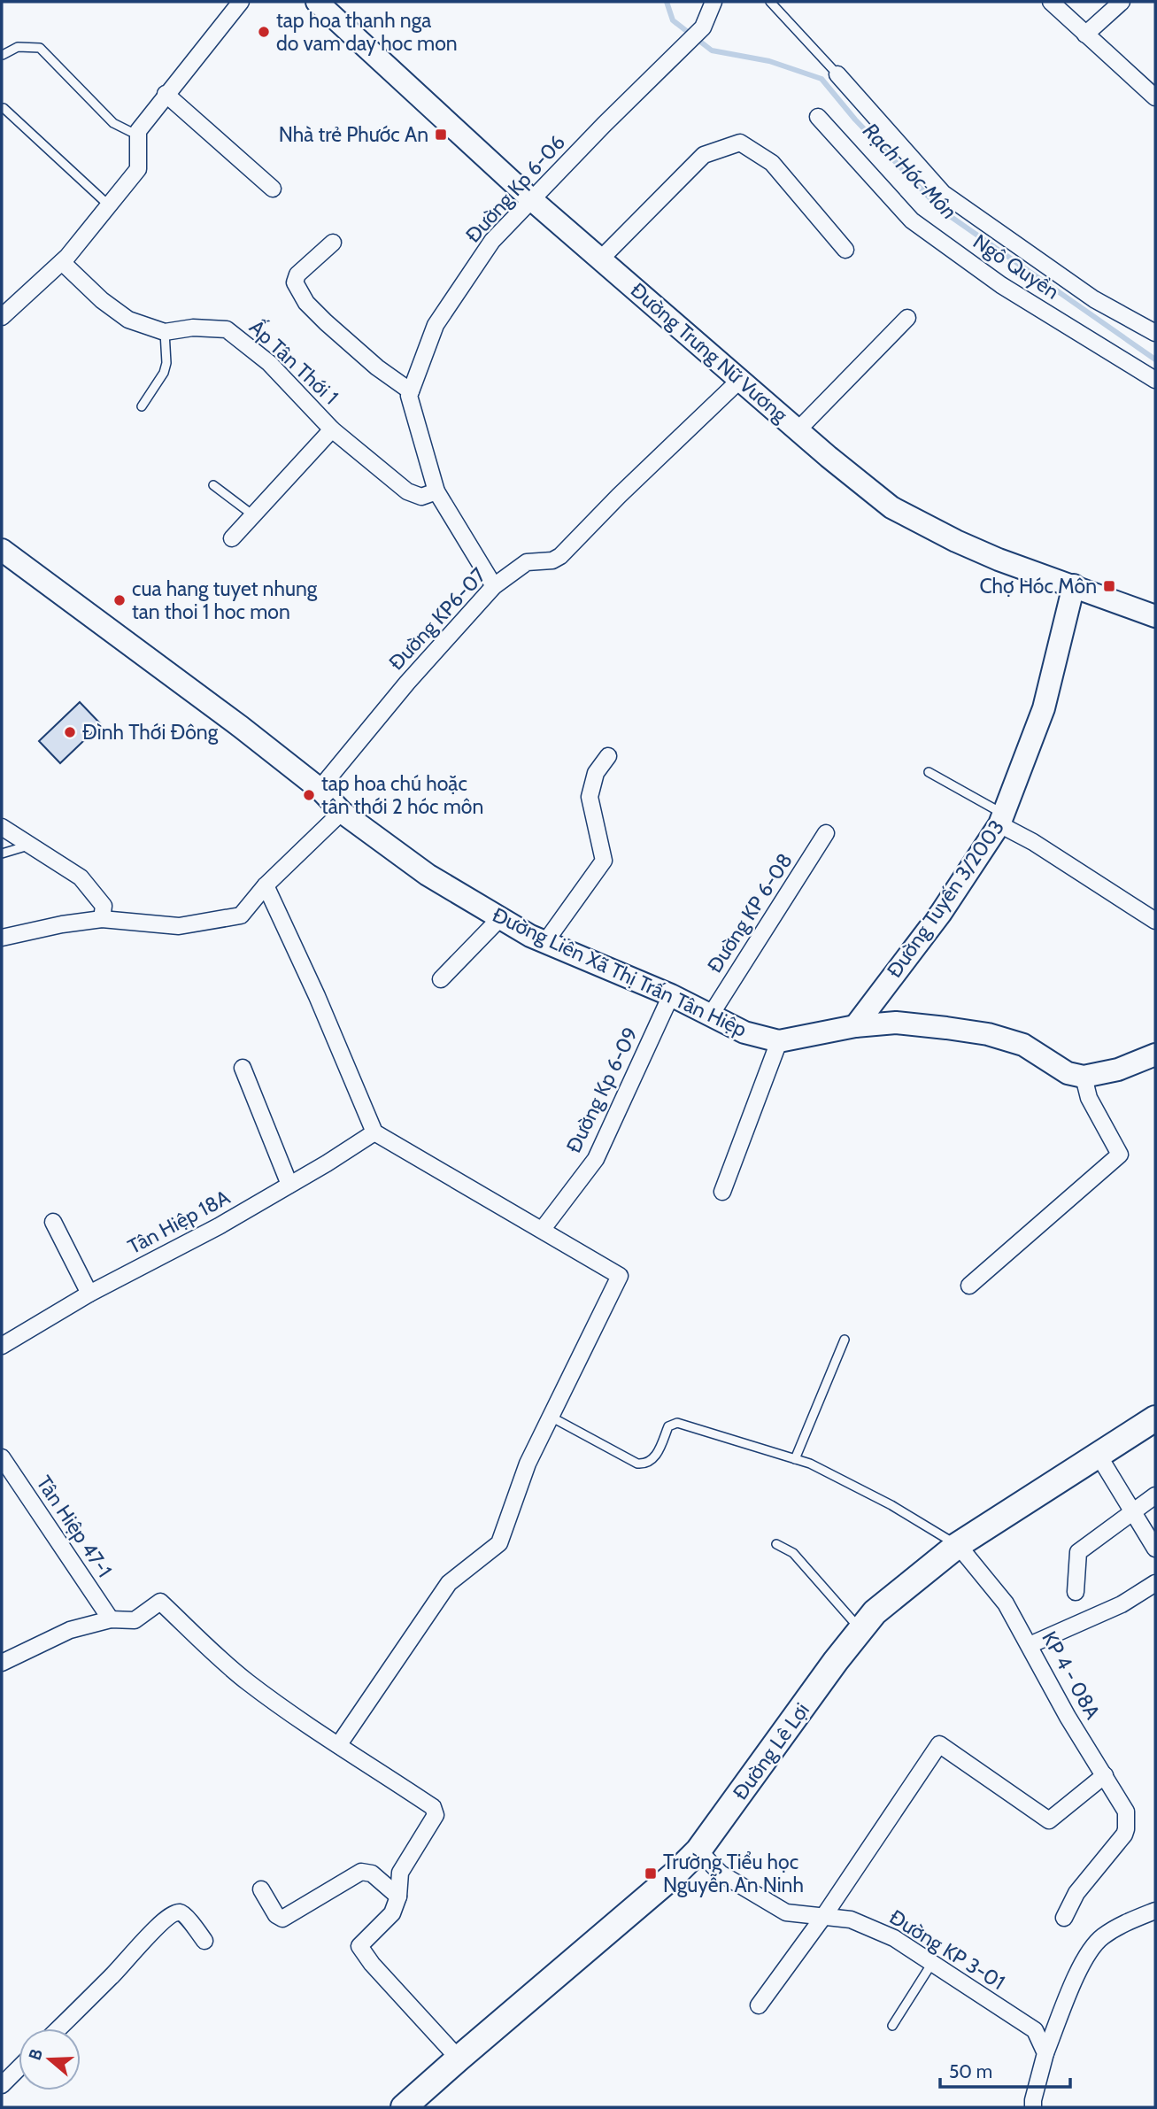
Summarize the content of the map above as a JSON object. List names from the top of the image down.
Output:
{
  "streets": {
    "main road": ["Đường Lê Lợi"],
    "street": [
      "Đường Kp 6-06",
      "Ngô Quyền",
      "Đường Trưng Nữ Vương",
      "Ấp Tân Thới 1",
      "Đường KP6-07",
      "Đường Tuyến 3/2003",
      "Đường KP 6-08",
      "Đường Liên Xã Thị Trấn Tân Hiệp",
      "Đường Kp 6-09",
      "Tân Hiệp 18A",
      "Tân Hiệp 47-1",
      "KP 4 - 08A",
      "Đường KP 3-01"
    ]
  },
  "crossings": [
    ["Đường Kp 6-06", "Đường Trưng Nữ Vương"],
    ["Đường Trưng Nữ Vương", "Đường KP6-07"],
    ["Đường Trưng Nữ Vương", "Đường Tuyến 3/2003"],
    ["Đường KP6-07", "Đường Liên Xã Thị Trấn Tân Hiệp"],
    ["Đường Tuyến 3/2003", "Đường Liên Xã Thị Trấn Tân Hiệp"],
    ["Đường KP 6-08", "Đường Liên Xã Thị Trấn Tân Hiệp"],
    ["Đường Liên Xã Thị Trấn Tân Hiệp", "Đường Kp 6-09"],
    ["KP 4 - 08A", "Đường Lê Lợi"],
    ["Đường Lê Lợi", "Đường KP 3-01"]
  ],
  "water": ["Rạch Hóc Môn"],
  "places": {
    "other": [
      "tap hoa thanh nga do vam day hoc mon",
      "cua hang tuyet nhung tan thoi 1 hoc mon",
      "Đình Thới Đông",
      "tap hoa chú hoặc tân thới 2 hóc môn"
    ],
    "transit": ["Nhà trẻ Phước An", "Chợ Hóc Môn", "Trường Tiểu học Nguyễn An Ninh"]
  },
  "scale_bar": "50 m",
  "north": "left"
}
